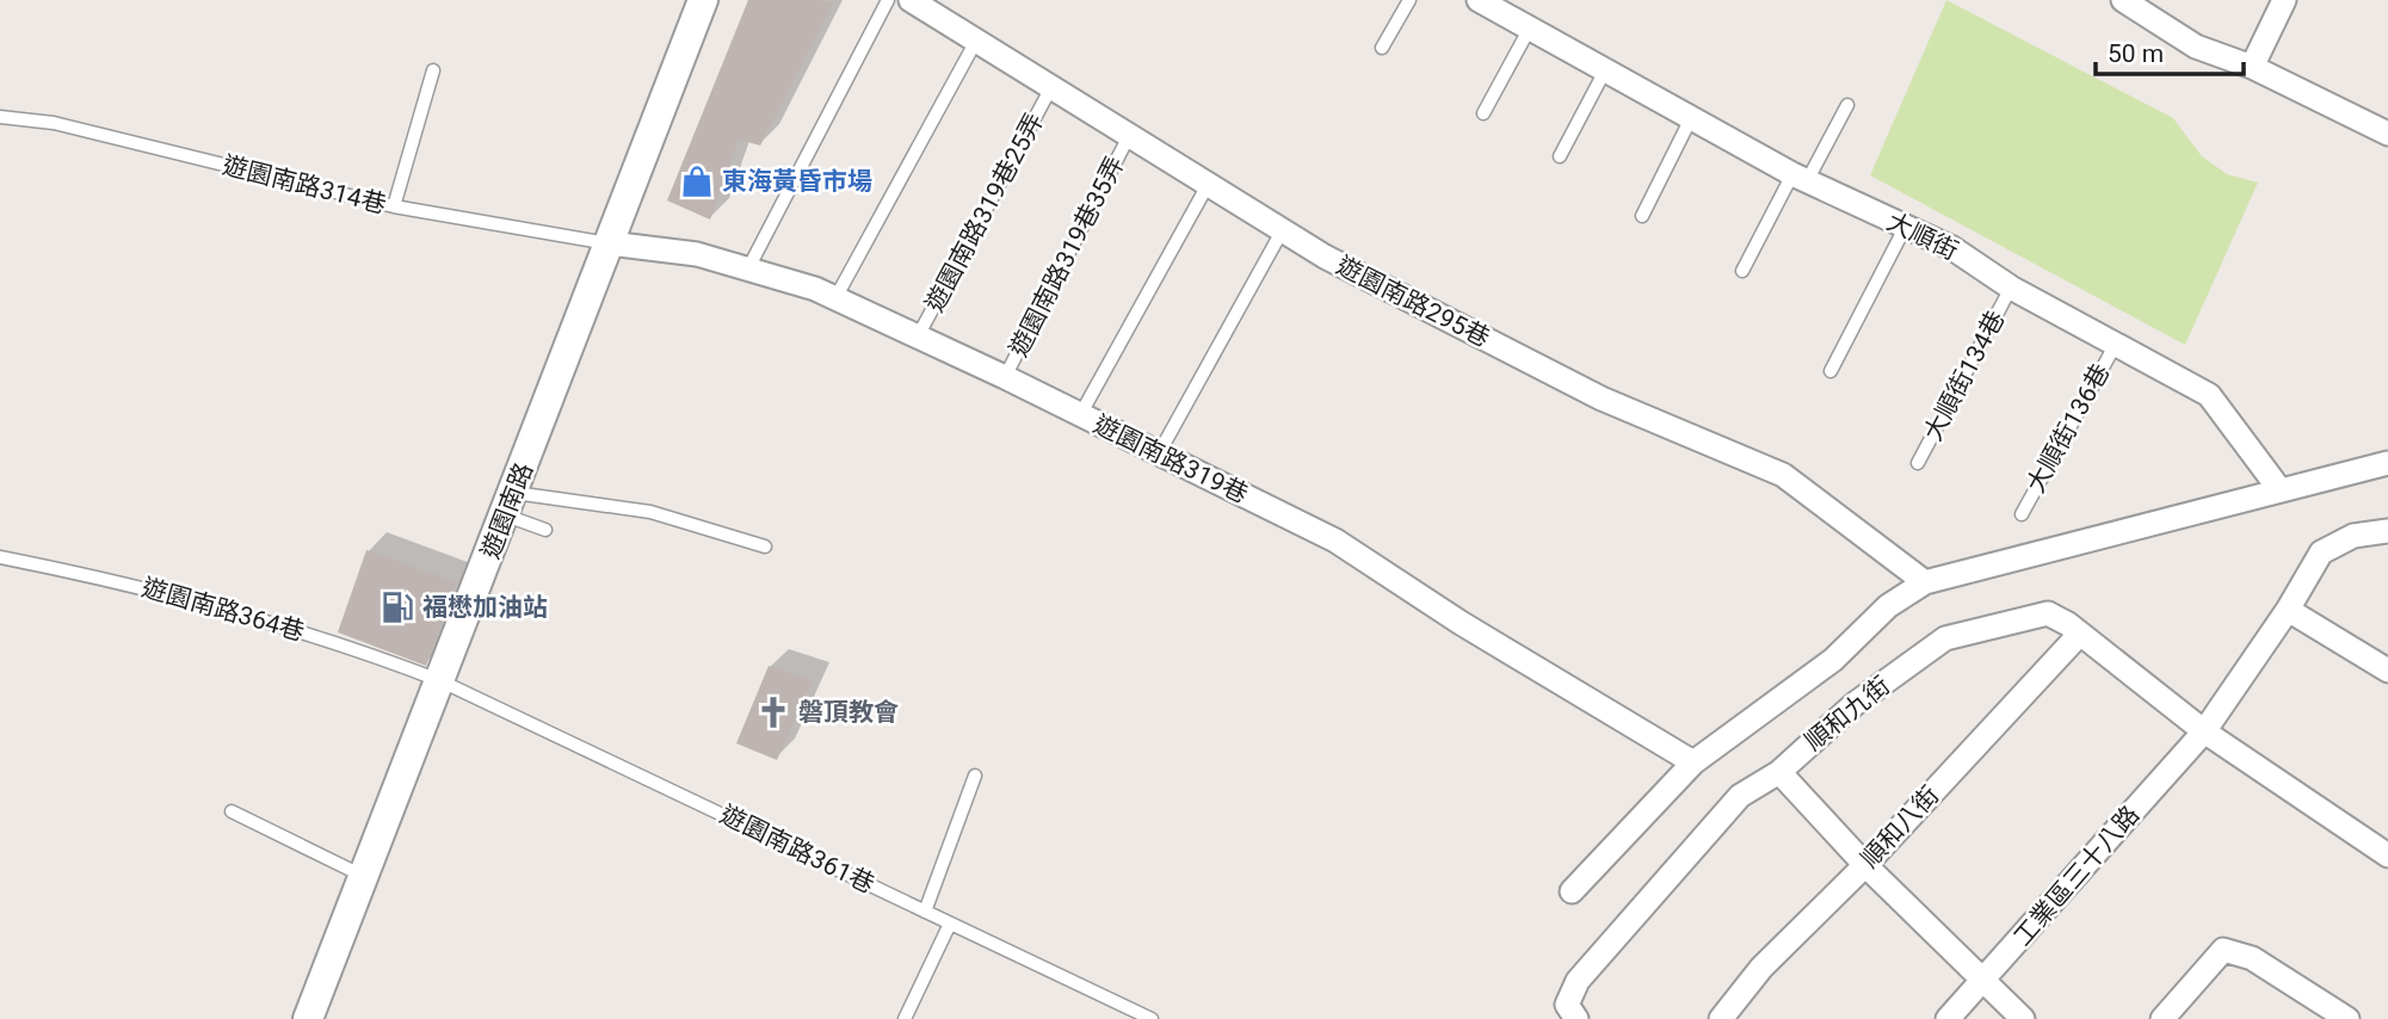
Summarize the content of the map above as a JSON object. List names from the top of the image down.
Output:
{
  "streets": {
    "street": [
      "大順街",
      "遊園南路295巷",
      "遊園南路319巷",
      "遊園南路",
      "順和九街",
      "順和八街",
      "工業區三十八路"
    ],
    "lane": [
      "遊園南路314巷",
      "遊園南路319巷25弄",
      "遊園南路319巷35弄",
      "大順街134巷",
      "大順街136巷",
      "遊園南路364巷",
      "遊園南路361巷"
    ]
  },
  "crossings": [
    ["遊園南路314巷", "遊園南路319巷"],
    ["遊園南路314巷", "遊園南路"],
    ["遊園南路319巷25弄", "遊園南路295巷"],
    ["遊園南路319巷25弄", "遊園南路319巷"],
    ["大順街", "大順街134巷"],
    ["大順街", "大順街136巷"],
    ["遊園南路319巷35弄", "遊園南路295巷"],
    ["遊園南路319巷35弄", "遊園南路319巷"],
    ["遊園南路319巷", "遊園南路"],
    ["遊園南路", "遊園南路364巷"],
    ["遊園南路", "遊園南路361巷"],
    ["遊園南路364巷", "遊園南路361巷"],
    ["順和九街", "順和八街"],
    ["順和九街", "工業區三十八路"]
  ],
  "places": {
    "shop": ["東海黃昏市場"],
    "fuel station": ["福懋加油站"],
    "church": ["磐頂教會"]
  },
  "scale_bar": "50 m"
}
